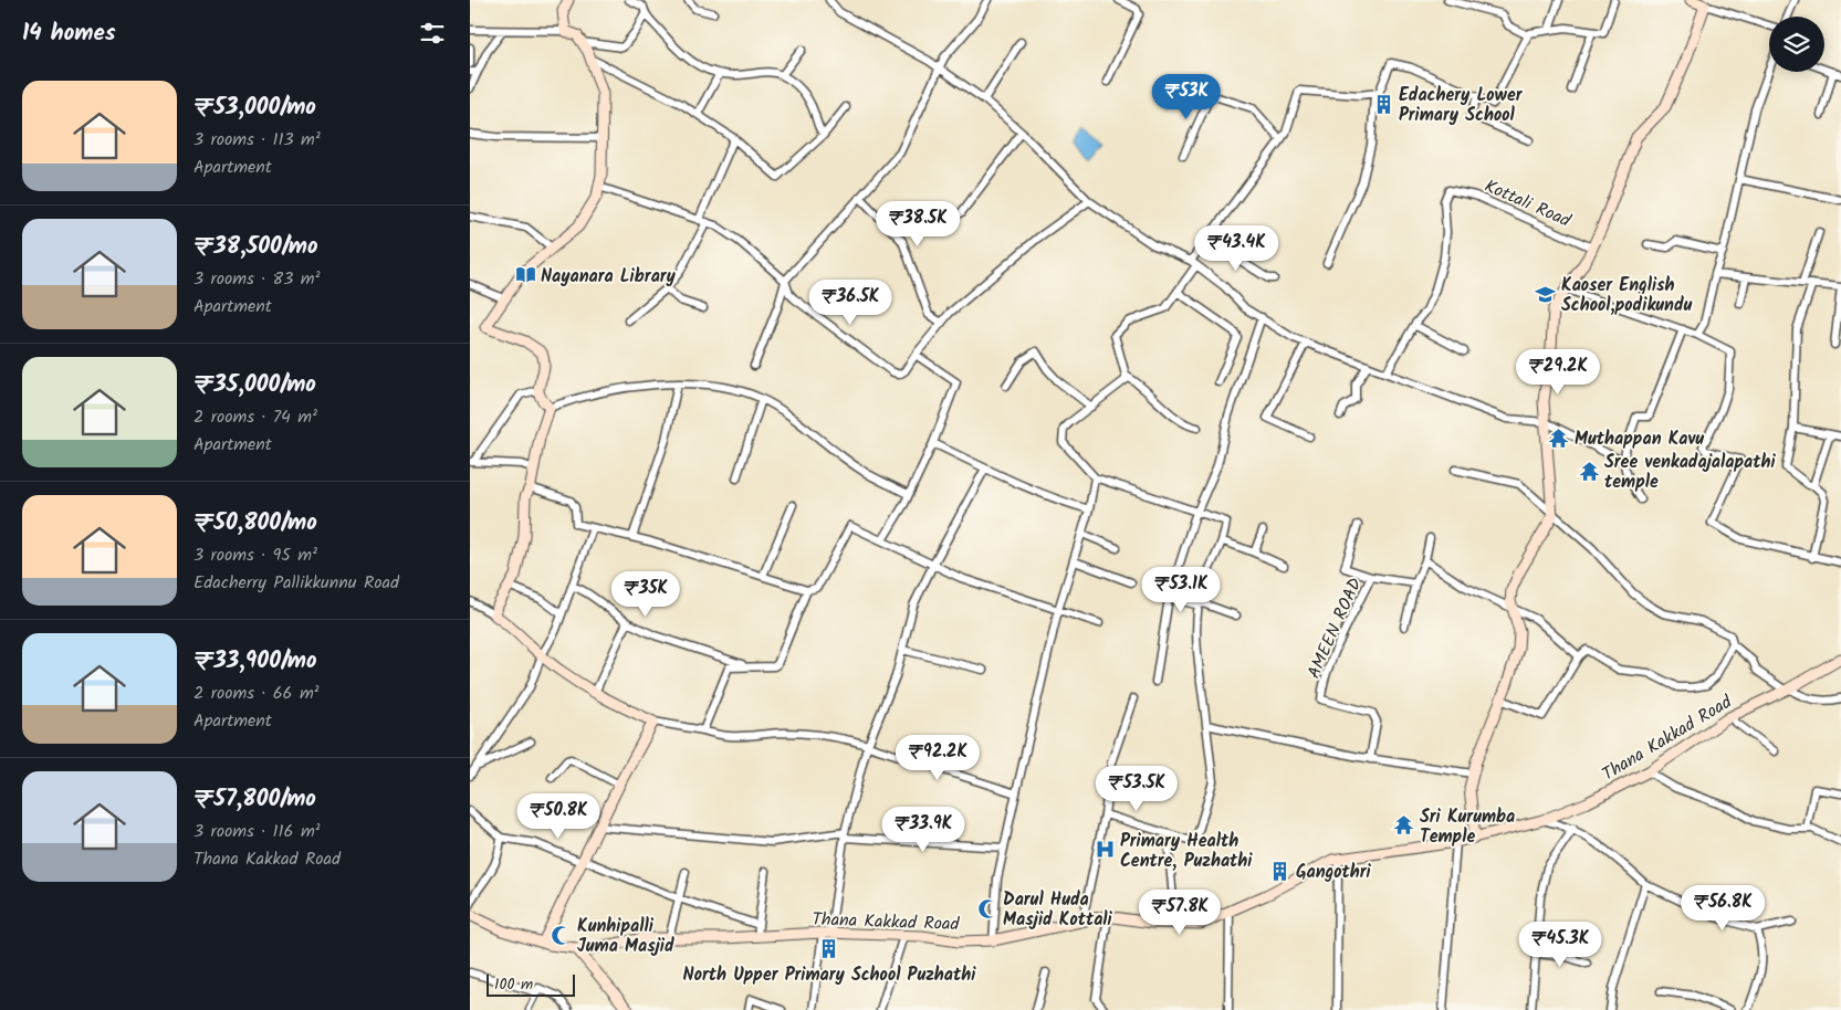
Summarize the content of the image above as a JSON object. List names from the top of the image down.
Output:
{
  "streets": {
    "main road": ["Thana Kakkad Road"],
    "street": ["Kottali Road", "AMEEN ROAD"]
  },
  "places": {
    "building": ["Edachery Lower Primary School", "Gangothri", "North Upper Primary School Puzhathi"],
    "library": ["Nayanara Library"],
    "school or university": ["Kaoser English School,podikundu"],
    "temple": ["Muthappan Kavu", "Sree venkadajalapathi temple", "Sri Kurumba Temple"],
    "hospital": ["Primary Health Centre, Puzhathi"],
    "mosque": ["Darul Huda Masjid Kottali", "Kunhipalli Juma Masjid"]
  },
  "scale_bar": "100 m",
  "page": {
    "heading": "14 homes",
    "list": [
      {
        "name": "₹53,000/mo",
        "note": "3 rooms · 113 m² · Apartment"
      },
      {
        "name": "₹38,500/mo",
        "note": "3 rooms · 83 m² · Apartment"
      },
      {
        "name": "₹35,000/mo",
        "note": "2 rooms · 74 m² · Apartment"
      },
      {
        "name": "₹50,800/mo",
        "note": "3 rooms · 95 m² · Edacherry Pallikkunnu Road"
      },
      {
        "name": "₹33,900/mo",
        "note": "2 rooms · 66 m² · Apartment"
      },
      {
        "name": "₹57,800/mo",
        "note": "3 rooms · 116 m² · Thana Kakkad Road"
      }
    ],
    "price": [
      "₹53K",
      "₹38.5K",
      "₹43.4K",
      "₹36.5K",
      "₹29.2K",
      "₹53.1K",
      "₹35K",
      "₹92.2K",
      "₹53.5K",
      "₹50.8K",
      "₹33.9K",
      "₹56.8K",
      "₹57.8K",
      "₹45.3K"
    ],
    "scale": "100 m"
  }
}
